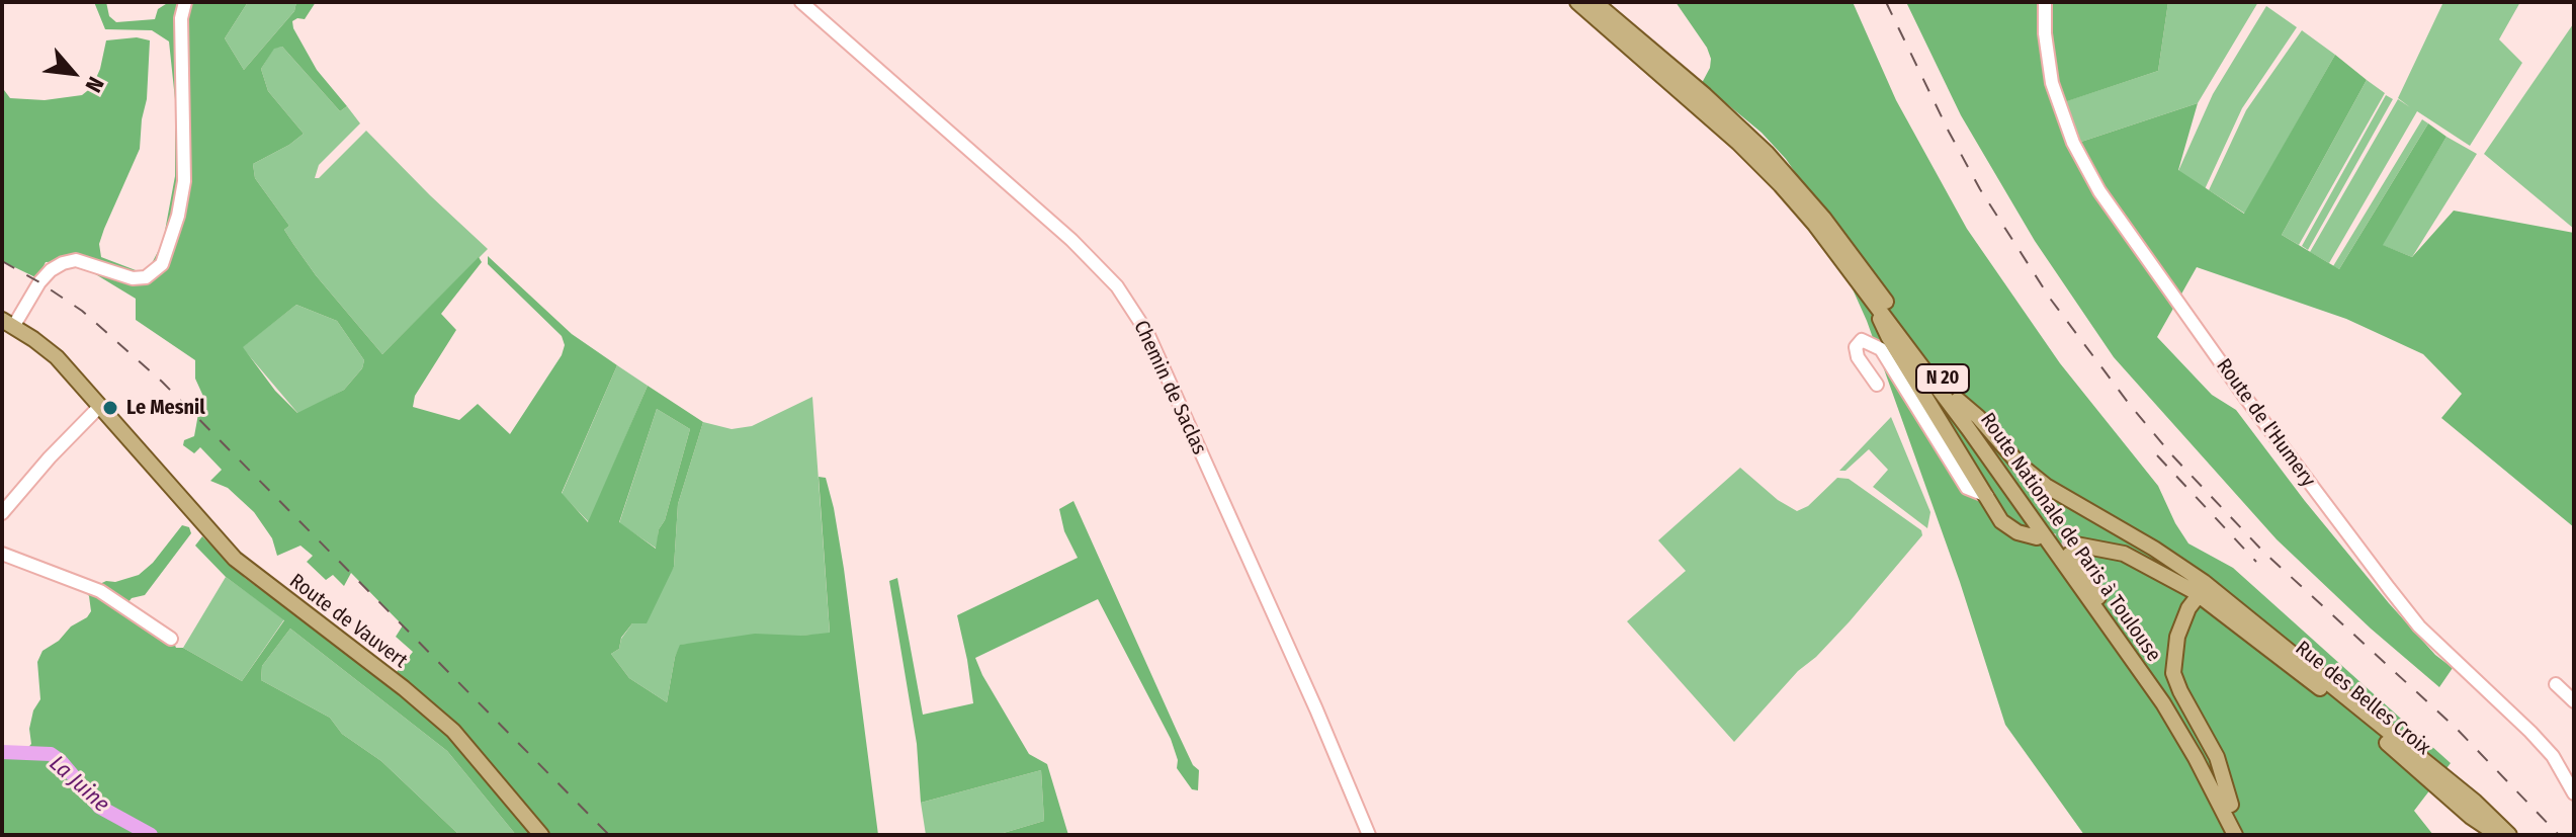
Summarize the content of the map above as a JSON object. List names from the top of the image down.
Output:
{
  "streets": {
    "main road": [
      "N 20",
      "Route Nationale de Paris à Toulouse",
      "Route de Vauvert",
      "Rue des Belles Croix"
    ],
    "street": ["Chemin de Saclas", "Route de l'Humery"]
  },
  "water": ["La Juine"],
  "places": ["Le Mesnil"],
  "north": "bottom right"
}
